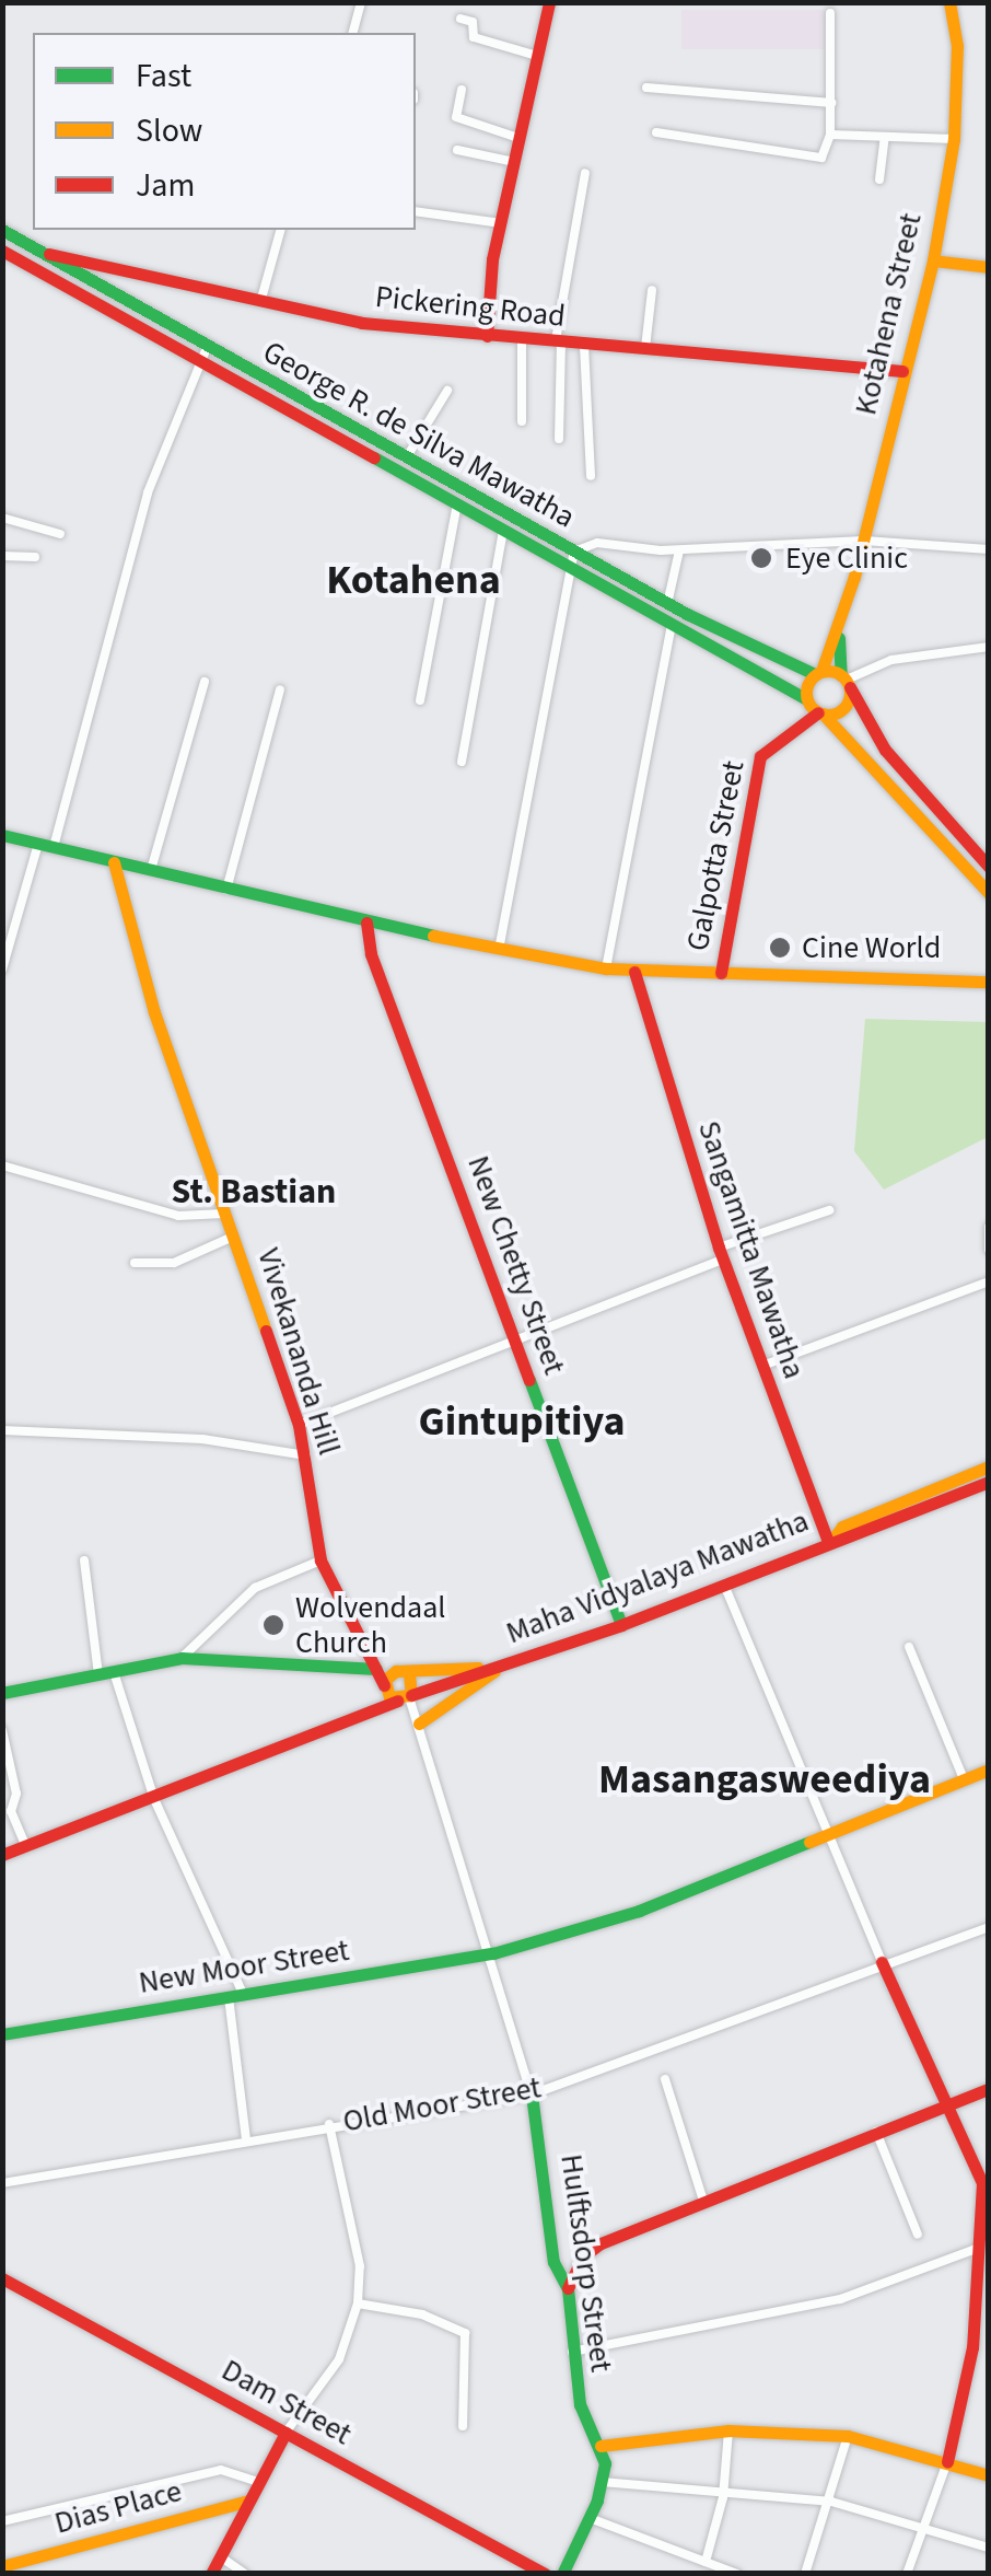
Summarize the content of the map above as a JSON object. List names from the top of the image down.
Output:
{
  "streets": {
    "street": [
      "Pickering Road",
      "Kotahena Street",
      "George R. de Silva Mawatha",
      "Galpotta Street",
      "Sangamitta Mawatha",
      "New Chetty Street",
      "Vivekananda Hill",
      "Maha Vidyalaya Mawatha",
      "New Moor Street",
      "Old Moor Street",
      "Hulftsdorp Street",
      "Dam Street",
      "Dias Place"
    ]
  },
  "crossings": [
    ["Pickering Road", "Kotahena Street"],
    ["Pickering Road", "George R. de Silva Mawatha"],
    ["Kotahena Street", "George R. de Silva Mawatha"],
    ["Kotahena Street", "Galpotta Street"],
    ["George R. de Silva Mawatha", "Galpotta Street"],
    ["Sangamitta Mawatha", "Maha Vidyalaya Mawatha"],
    ["New Chetty Street", "Maha Vidyalaya Mawatha"],
    ["Vivekananda Hill", "Maha Vidyalaya Mawatha"],
    ["Vivekananda Hill", "Hulftsdorp Street"],
    ["Maha Vidyalaya Mawatha", "Hulftsdorp Street"],
    ["New Moor Street", "Hulftsdorp Street"],
    ["Old Moor Street", "Hulftsdorp Street"]
  ],
  "districts": [
    "Kotahena",
    "St. Bastian",
    "Gintupitiya",
    "Masangasweediya"
  ],
  "places": ["Eye Clinic", "Cine World", "Wolvendaal Church"],
  "legend": ["Fast", "Slow", "Jam"]
}
